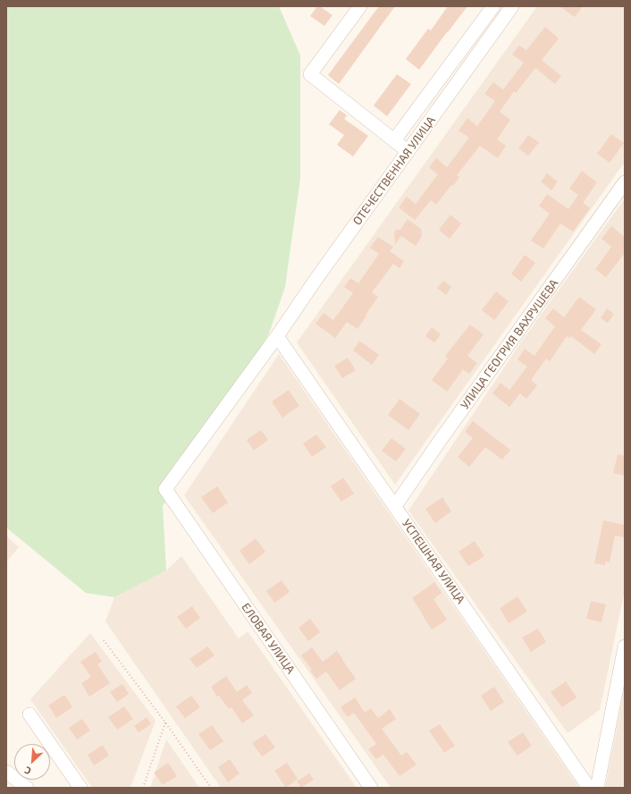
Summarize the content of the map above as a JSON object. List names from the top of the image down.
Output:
{
  "streets": {
    "street": [
      "ОТЕЧЕСТВЕННАЯ УЛИЦА",
      "УЛИЦА ГЕОГРИЯ ВАХРУШЕВА",
      "УСПЕШНАЯ УЛИЦА",
      "ЕЛОВАЯ УЛИЦА"
    ]
  },
  "crossings": [
    ["ОТЕЧЕСТВЕННАЯ УЛИЦА", "УСПЕШНАЯ УЛИЦА"],
    ["ОТЕЧЕСТВЕННАЯ УЛИЦА", "ЕЛОВАЯ УЛИЦА"],
    ["УЛИЦА ГЕОГРИЯ ВАХРУШЕВА", "УСПЕШНАЯ УЛИЦА"]
  ],
  "north": "bottom left"
}
